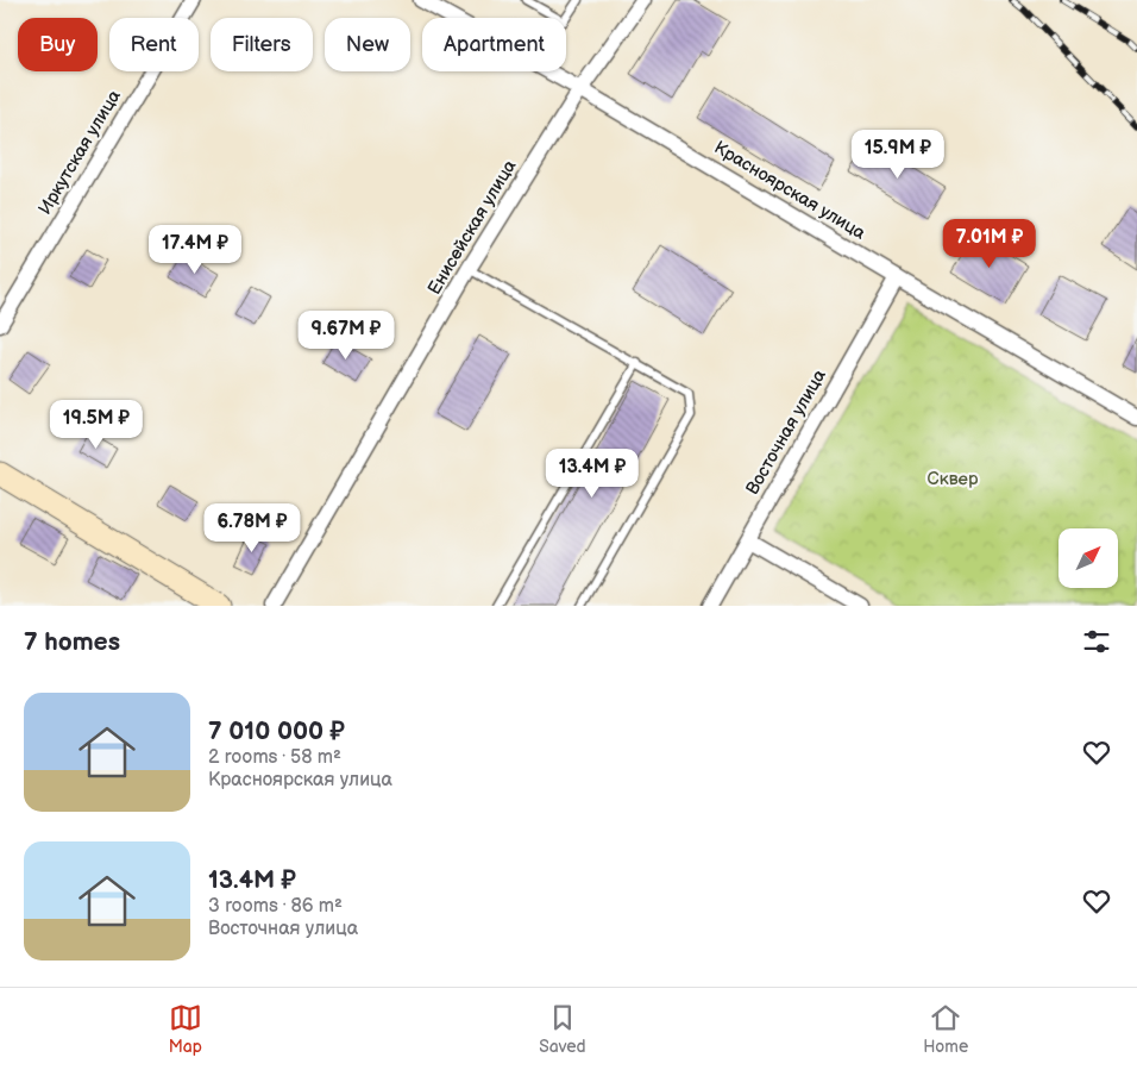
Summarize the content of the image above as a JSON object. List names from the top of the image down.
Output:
{
  "streets": {
    "street": [
      "Иркутская улица",
      "Красноярская улица",
      "Енисейская улица",
      "Восточная улица"
    ]
  },
  "crossings": [
    ["Красноярская улица", "Енисейская улица"],
    ["Красноярская улица", "Восточная улица"]
  ],
  "parks": ["Сквер"],
  "north": "top right",
  "page": {
    "chip": [
      "Buy",
      "Rent",
      "Filters",
      "New",
      "Apartment"
    ],
    "price": [
      "15.9M ₽",
      "7.01M ₽",
      "17.4M ₽",
      "9.67M ₽",
      "19.5M ₽",
      "13.4M ₽",
      "6.78M ₽"
    ],
    "heading": "7 homes",
    "list": [
      {
        "name": "7 010 000 ₽",
        "note": "2 rooms · 58 m² · Красноярская улица"
      },
      {
        "name": "13.4M ₽",
        "note": "3 rooms · 86 m² · Восточная улица"
      }
    ],
    "tabs": ["Map", "Saved", "Home"]
  }
}
